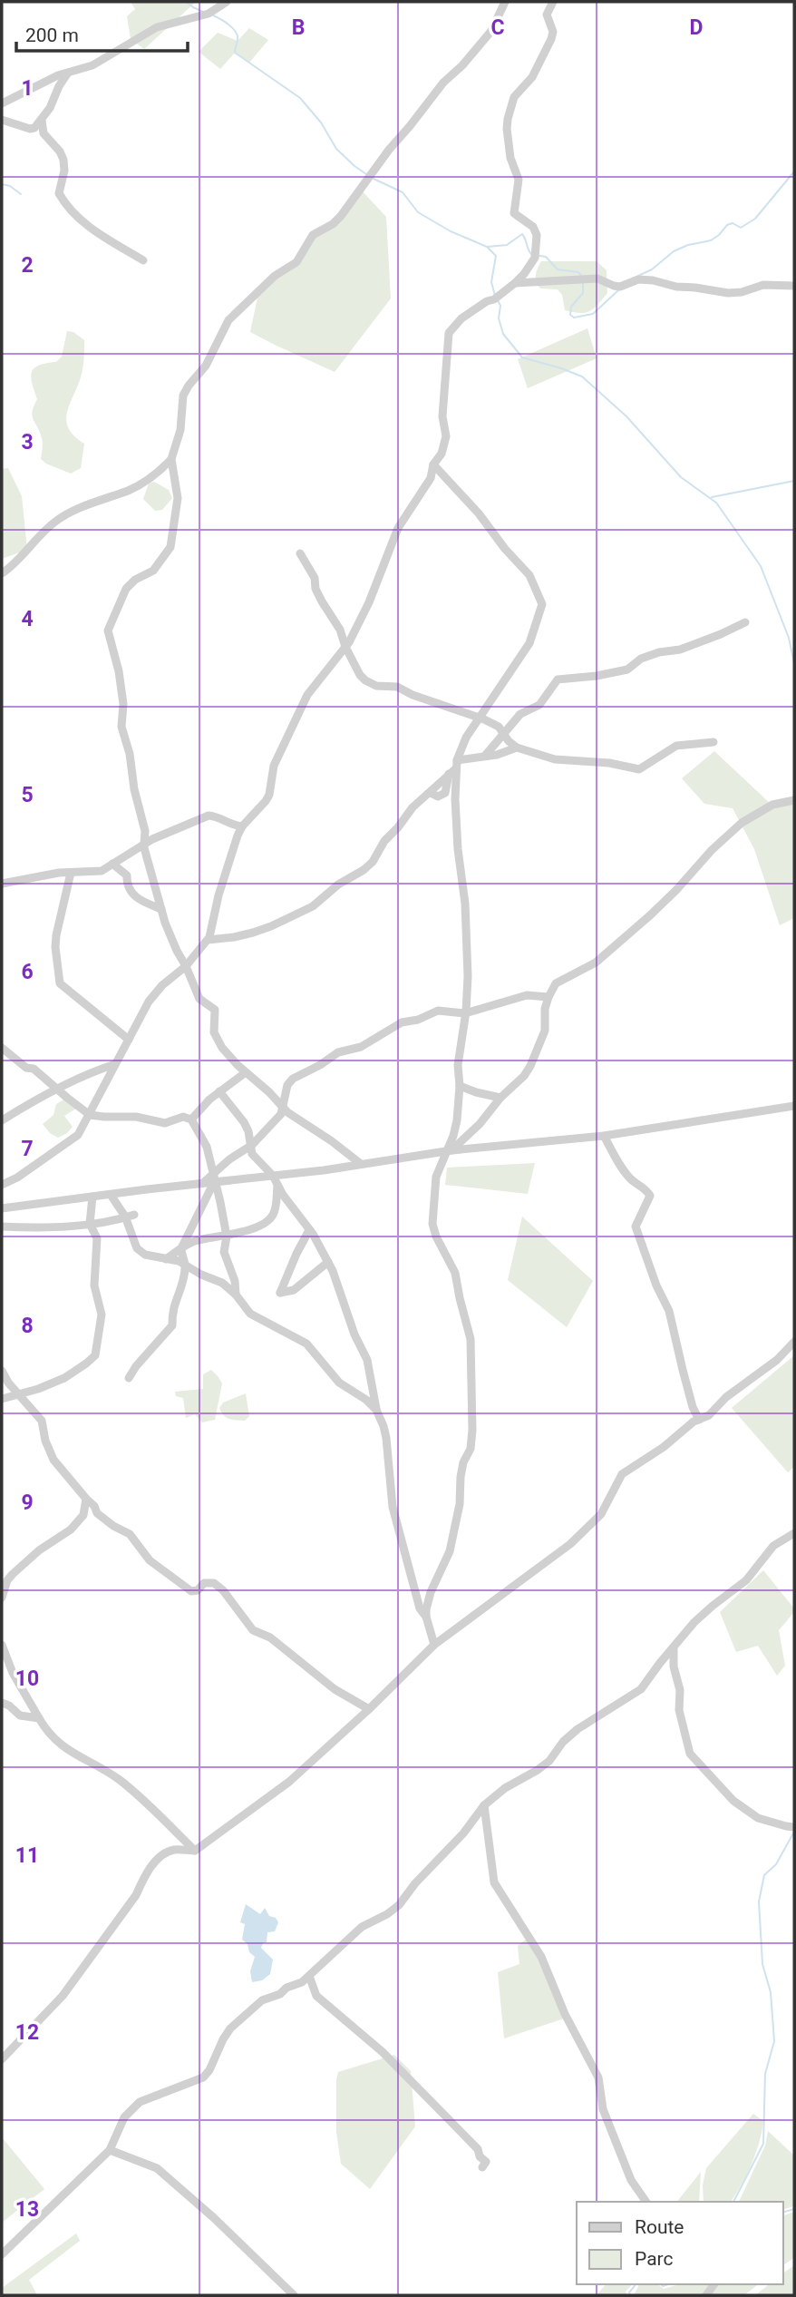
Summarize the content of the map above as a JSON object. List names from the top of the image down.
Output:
{
  "legend": ["Route", "Parc"],
  "scale_bar": "200 m",
  "grid": {
    "columns": ["B", "C", "D"],
    "rows": [
      "1",
      "2",
      "3",
      "4",
      "5",
      "6",
      "7",
      "8",
      "9",
      "10",
      "11",
      "12",
      "13"
    ]
  }
}
